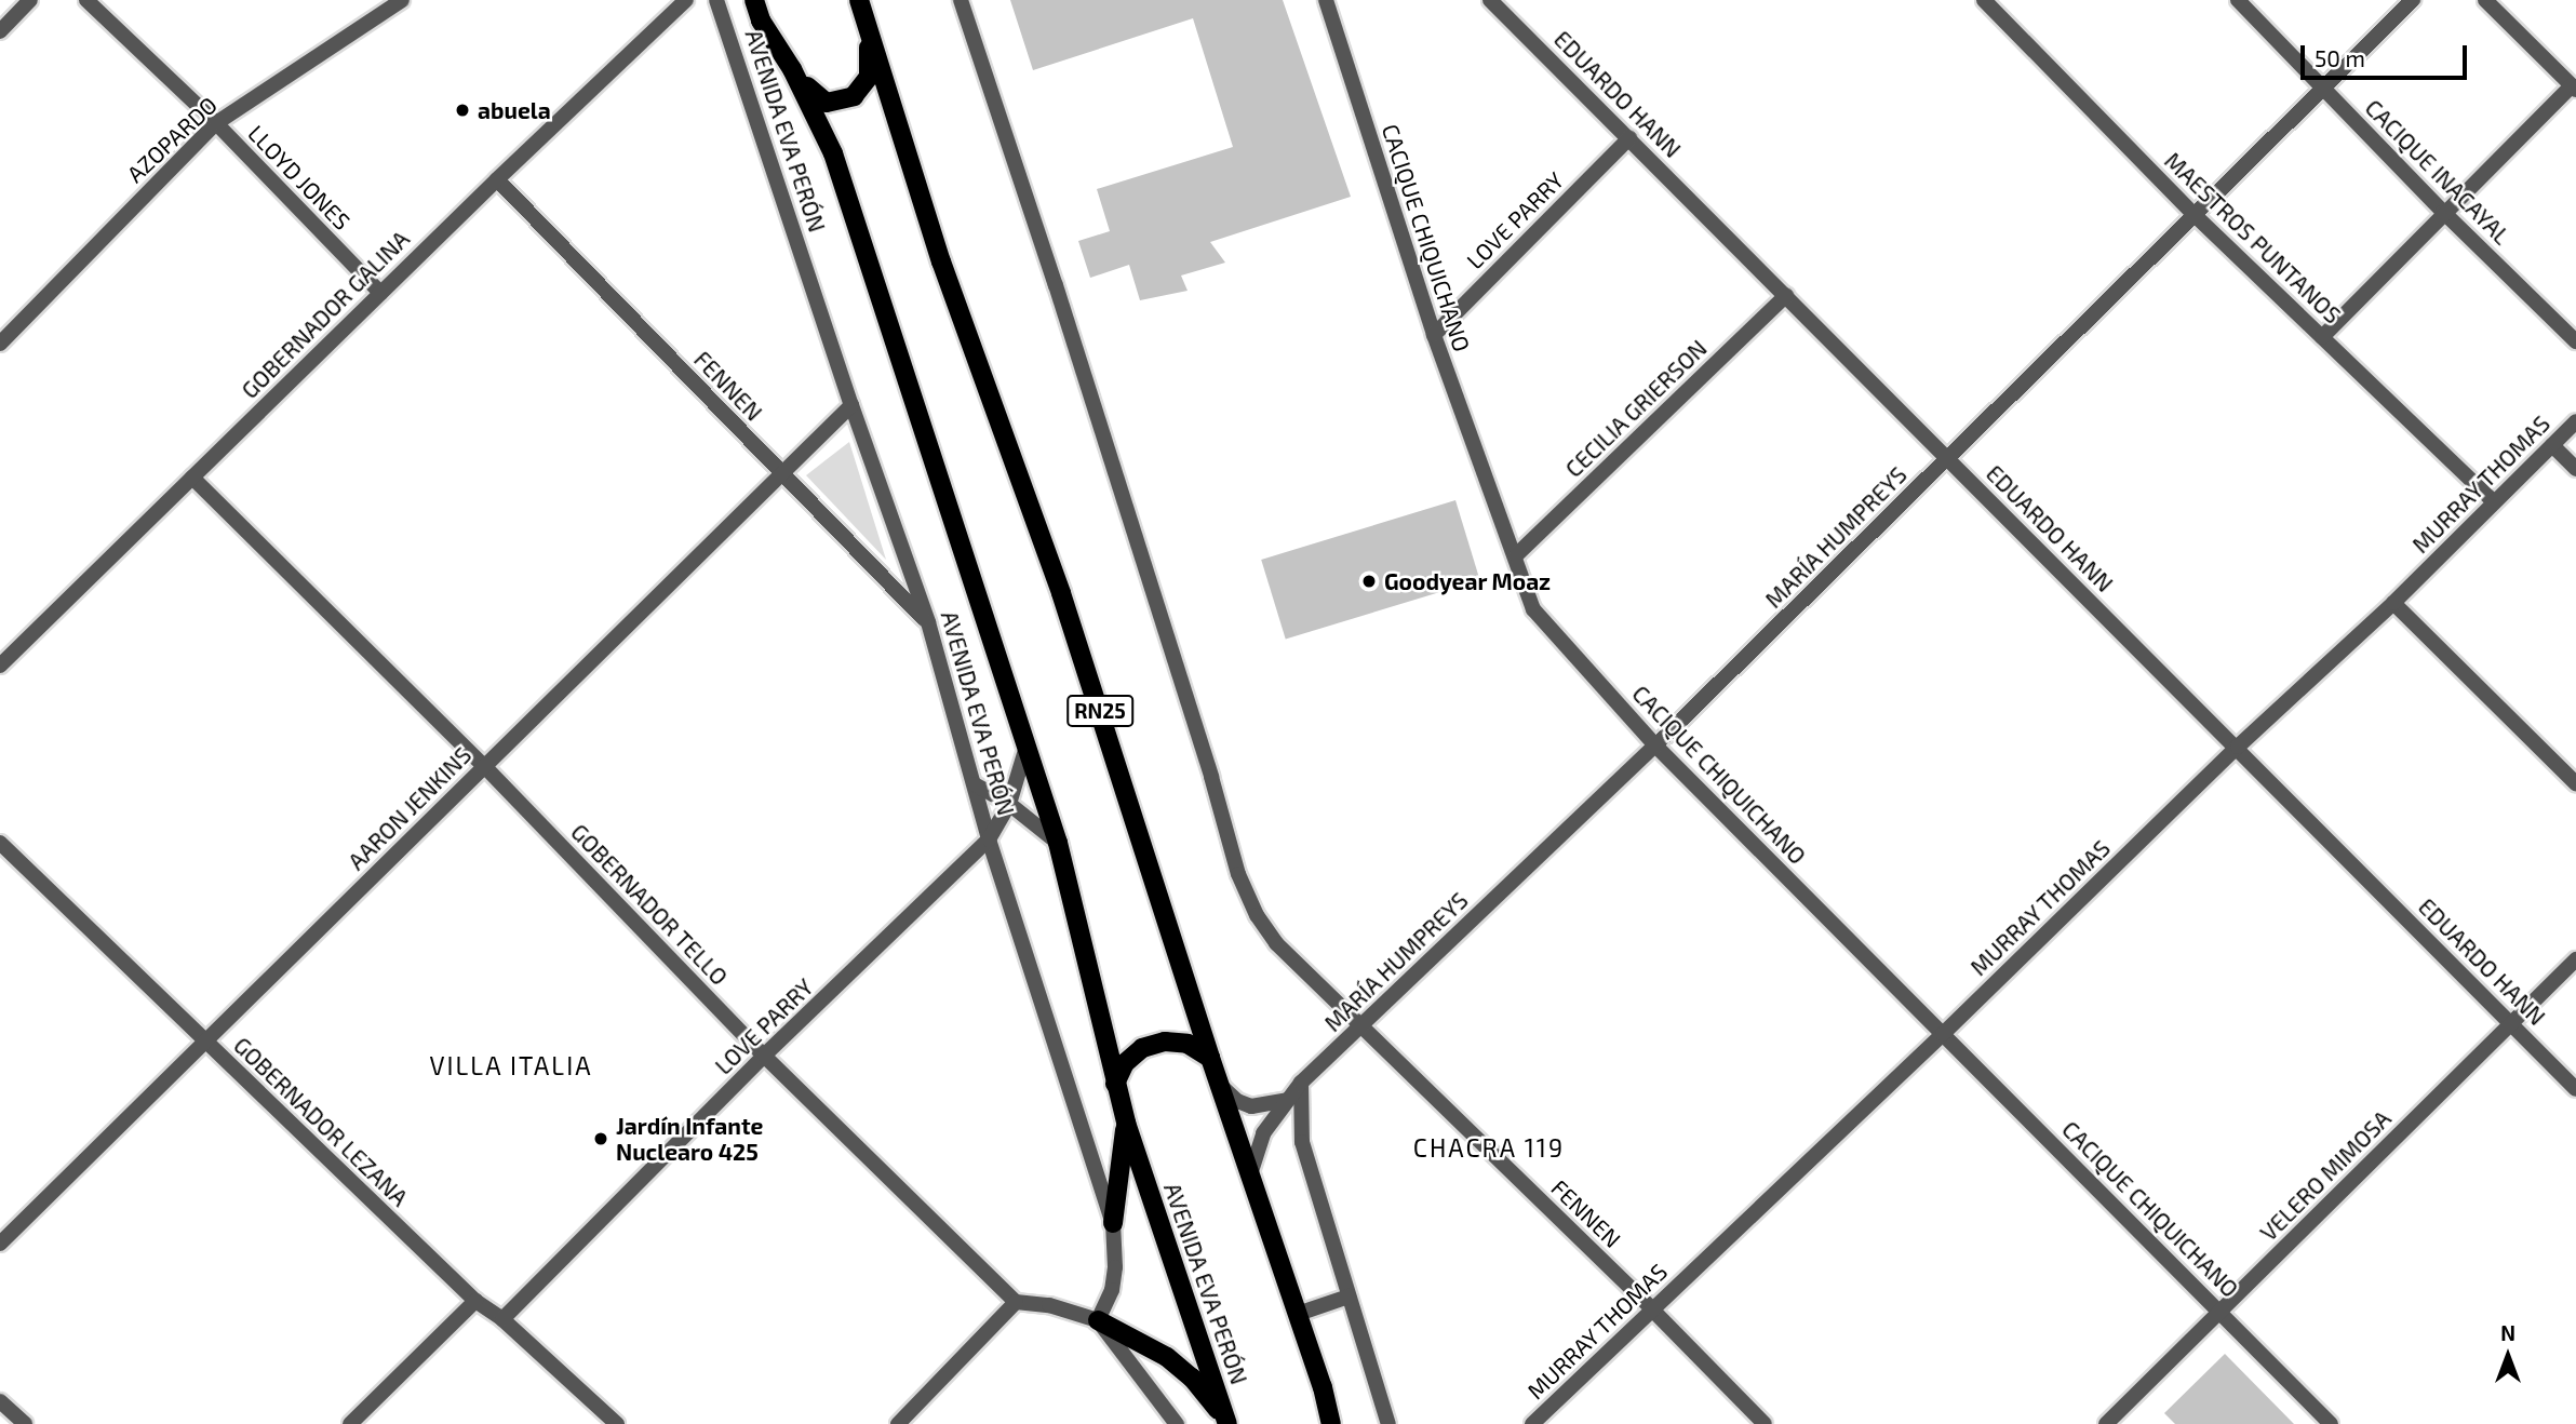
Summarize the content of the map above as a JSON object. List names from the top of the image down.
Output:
{
  "streets": {
    "main road": ["AVENIDA EVA PERÓN", "RN25"],
    "street": [
      "EDUARDO HANN",
      "AZOPARDO",
      "CACIQUE INACAYAL",
      "LLOYD JONES",
      "LOVE PARRY",
      "CACIQUE CHIQUICHANO",
      "MAESTROS PUNTANOS",
      "GOBERNADOR GALINA",
      "FENNEN",
      "CECILIA GRIERSON",
      "MURRAY THOMAS",
      "MARÍA HUMPREYS",
      "AARON JENKINS",
      "GOBERNADOR TELLO",
      "GOBERNADOR LEZANA",
      "VELERO MIMOSA"
    ]
  },
  "crossings": [
    ["EDUARDO HANN", "LOVE PARRY"],
    ["EDUARDO HANN", "CECILIA GRIERSON"],
    ["EDUARDO HANN", "MURRAY THOMAS"],
    ["EDUARDO HANN", "MARÍA HUMPREYS"],
    ["EDUARDO HANN", "VELERO MIMOSA"],
    ["AVENIDA EVA PERÓN", "LOVE PARRY"],
    ["AVENIDA EVA PERÓN", "FENNEN"],
    ["AVENIDA EVA PERÓN", "AARON JENKINS"],
    ["AZOPARDO", "LLOYD JONES"],
    ["CACIQUE INACAYAL", "MARÍA HUMPREYS"],
    ["LLOYD JONES", "GOBERNADOR GALINA"],
    ["LOVE PARRY", "CACIQUE CHIQUICHANO"],
    ["LOVE PARRY", "GOBERNADOR TELLO"],
    ["LOVE PARRY", "GOBERNADOR LEZANA"],
    ["CACIQUE CHIQUICHANO", "CECILIA GRIERSON"],
    ["CACIQUE CHIQUICHANO", "MURRAY THOMAS"],
    ["CACIQUE CHIQUICHANO", "MARÍA HUMPREYS"],
    ["CACIQUE CHIQUICHANO", "VELERO MIMOSA"],
    ["MAESTROS PUNTANOS", "MURRAY THOMAS"],
    ["MAESTROS PUNTANOS", "MARÍA HUMPREYS"],
    ["GOBERNADOR GALINA", "FENNEN"],
    ["GOBERNADOR GALINA", "GOBERNADOR TELLO"],
    ["FENNEN", "MURRAY THOMAS"],
    ["FENNEN", "MARÍA HUMPREYS"],
    ["FENNEN", "AARON JENKINS"],
    ["MARÍA HUMPREYS", "RN25"],
    ["AARON JENKINS", "GOBERNADOR TELLO"],
    ["AARON JENKINS", "GOBERNADOR LEZANA"]
  ],
  "districts": ["VILLA ITALIA", "CHACRA 119"],
  "places": ["abuela", "Goodyear Moaz", "Jardín Infante Nuclearo 425"],
  "scale_bar": "50 m",
  "north": "top"
}
